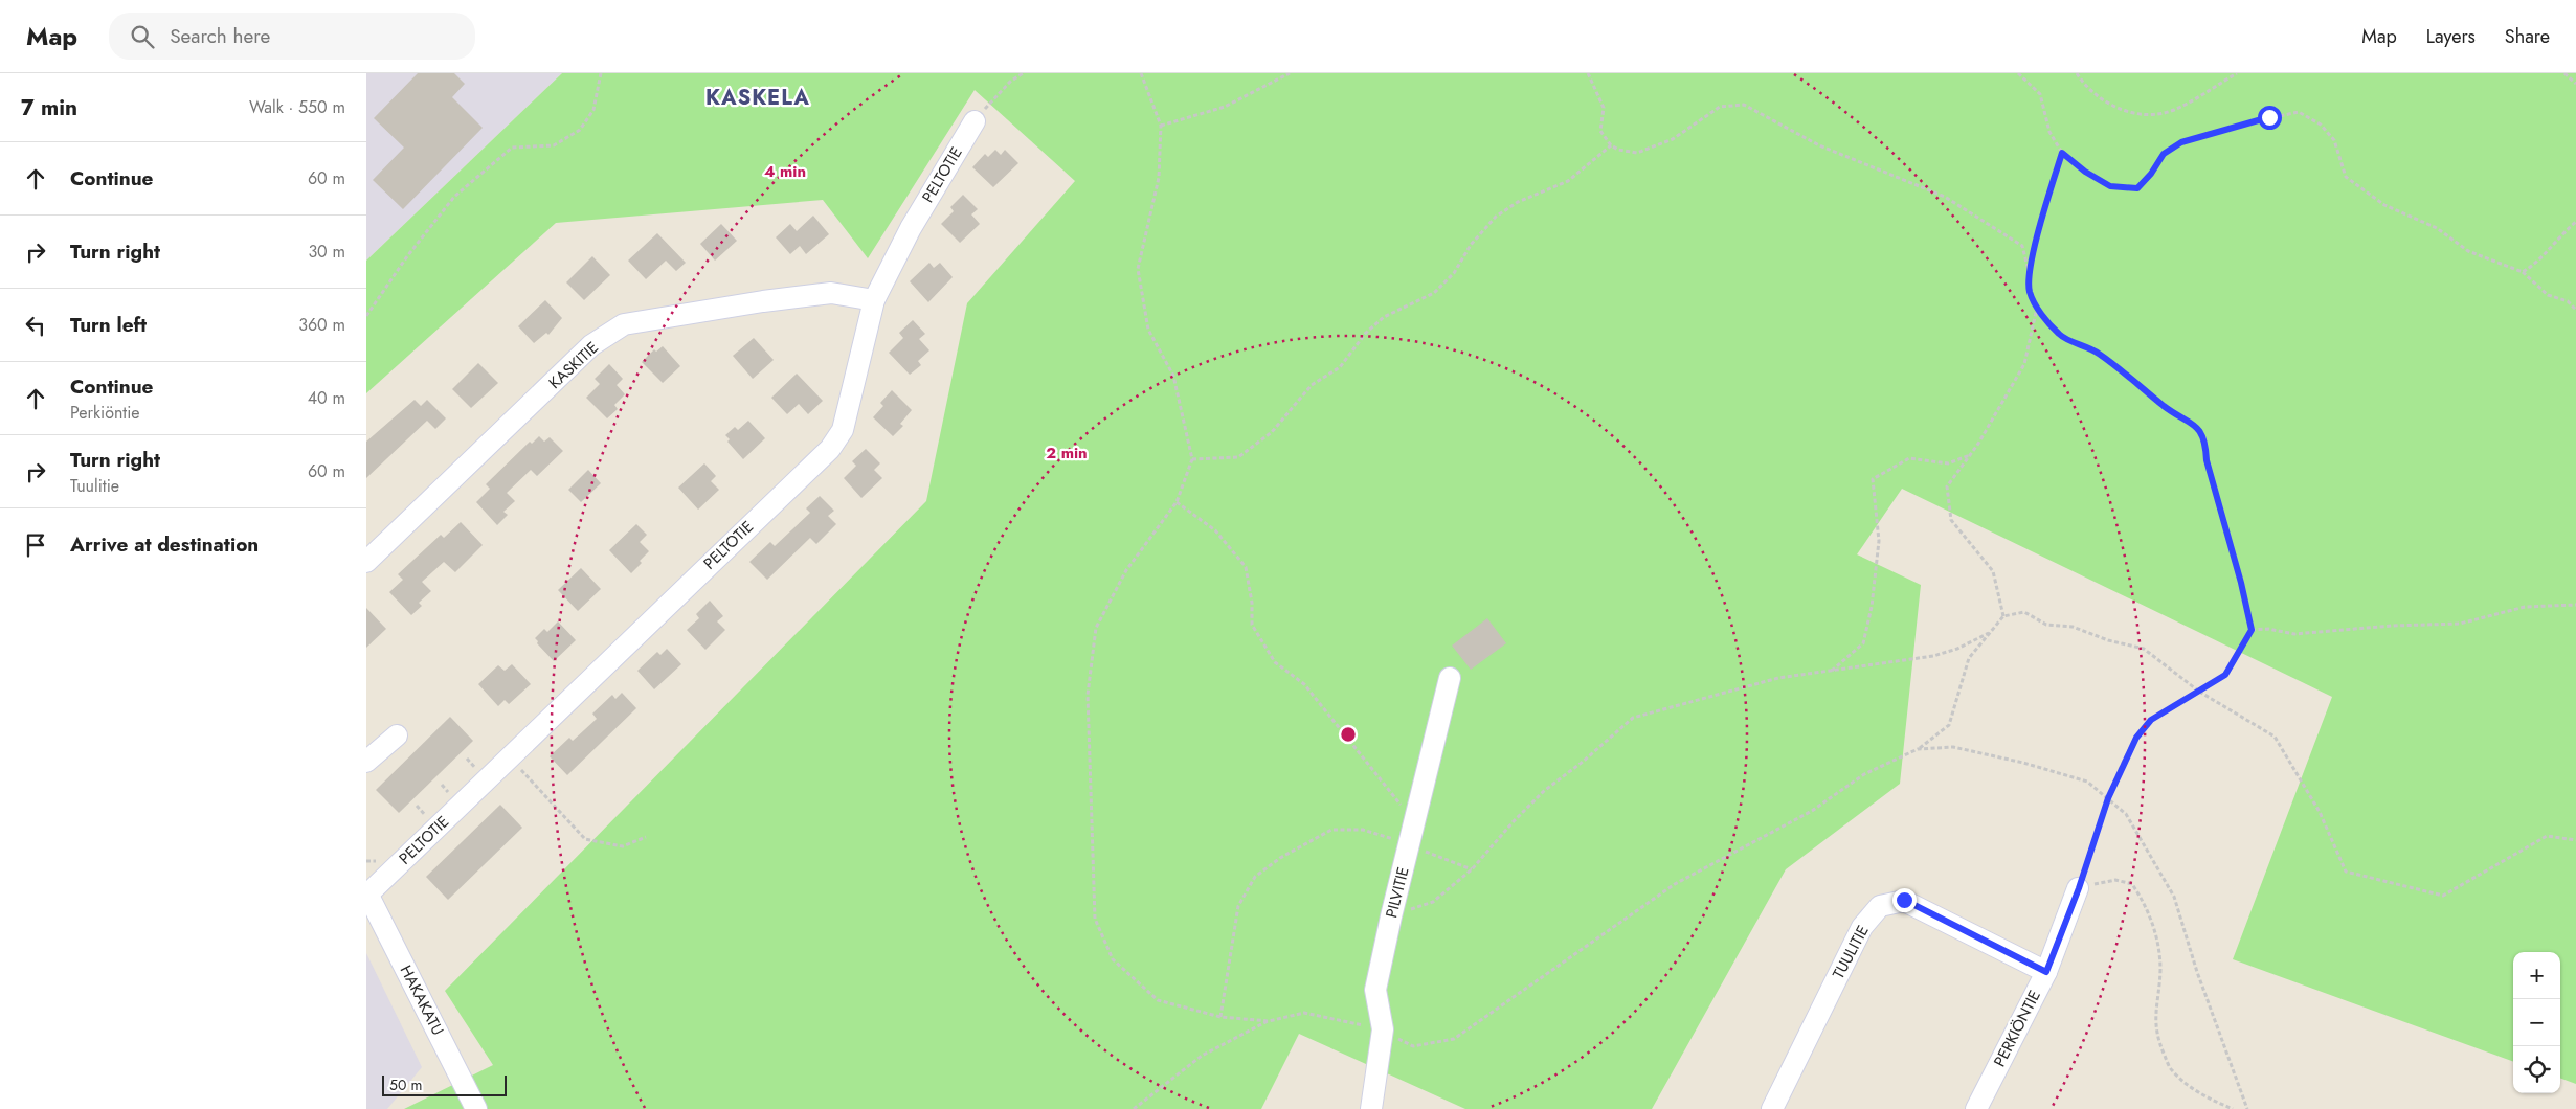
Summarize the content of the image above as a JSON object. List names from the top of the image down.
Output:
{
  "streets": {
    "street": [
      "PELTOTIE",
      "KASKITIE",
      "PILVITIE",
      "TUULITIE",
      "HAKAKATU",
      "PERKIÖNTIE"
    ]
  },
  "crossings": [
    ["PELTOTIE", "KASKITIE"],
    ["PELTOTIE", "HAKAKATU"],
    ["TUULITIE", "PERKIÖNTIE"]
  ],
  "districts": ["KASKELA"],
  "scale_bar": "50 m",
  "page": {
    "header": "Map",
    "search": "Search here",
    "nav": ["Map", "Layers", "Share"],
    "heading": ["7 min", "Walk · 550 m"],
    "list": [
      ["Continue", "60 m"],
      ["Turn right", "30 m"],
      ["Turn left", "360 m"],
      ["Continue", "Perkiöntie", "40 m"],
      ["Turn right", "Tuulitie", "60 m"],
      "Arrive at destination"
    ],
    "map_buttons": ["+", "−"],
    "scale": "50 m"
  },
  "rings": ["4 min", "2 min"]
}
